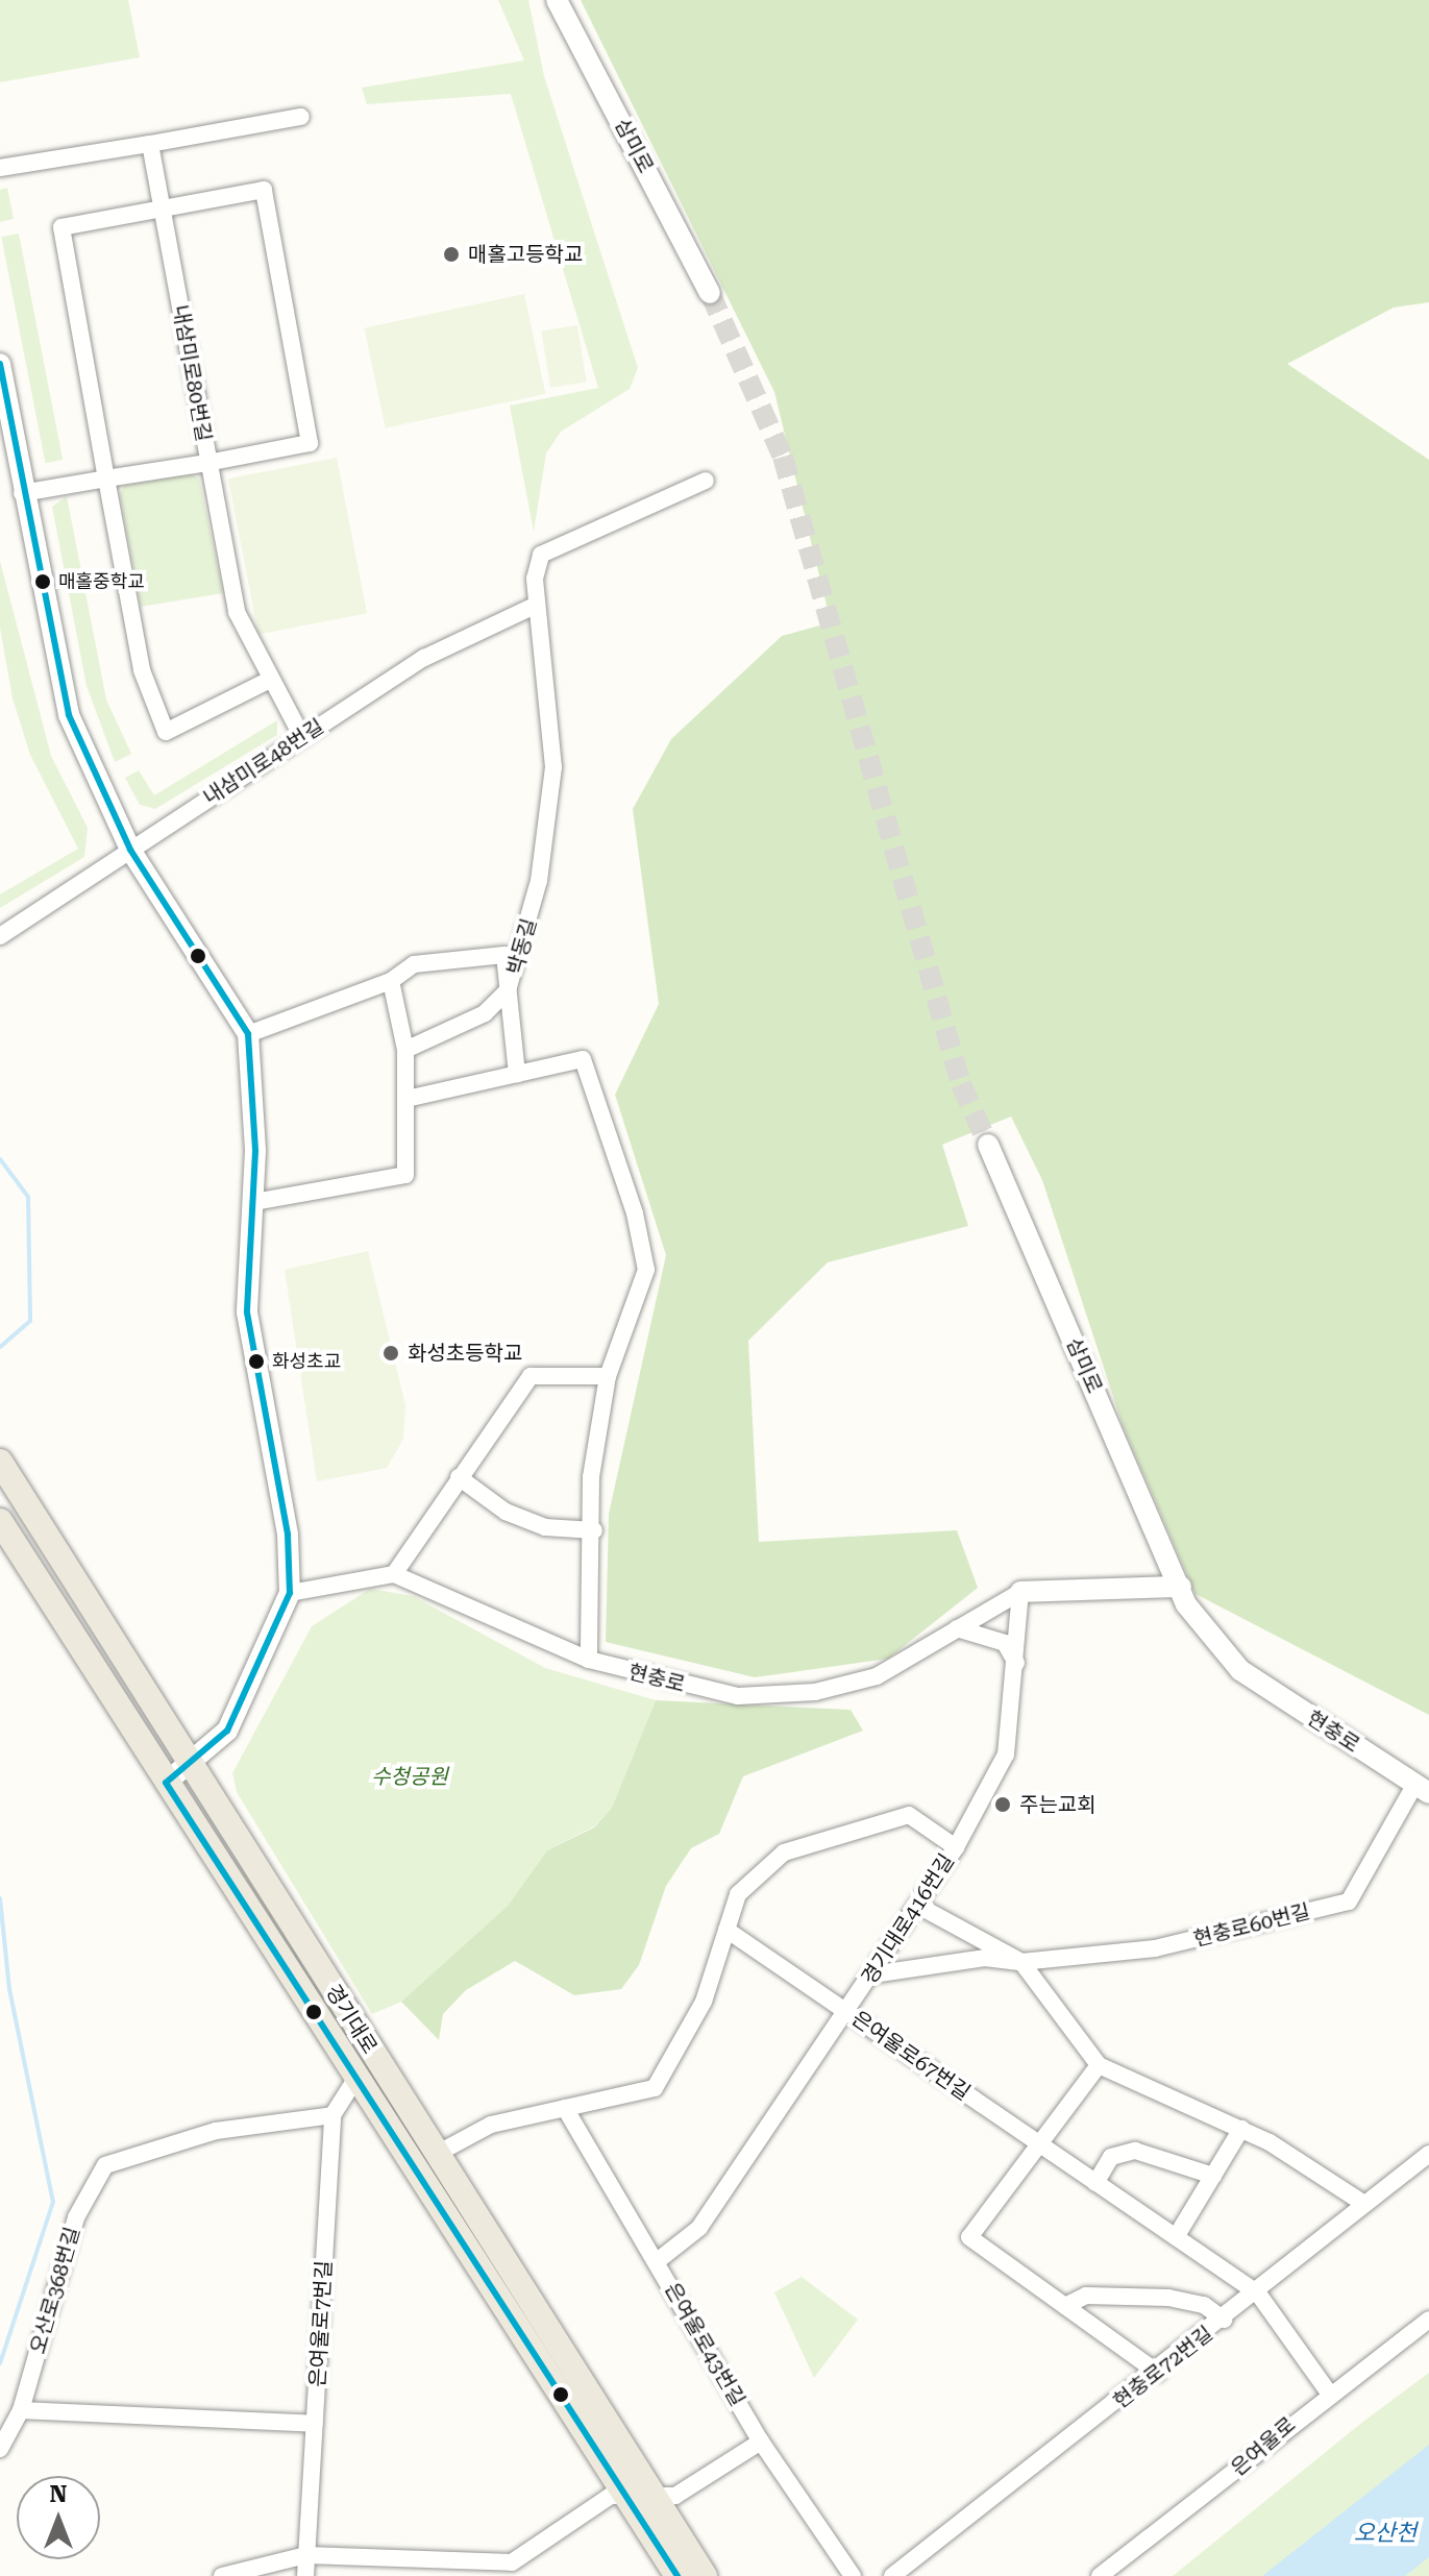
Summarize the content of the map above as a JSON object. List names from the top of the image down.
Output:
{
  "streets": {
    "main road": ["경기대로"],
    "street": [
      "삼미로",
      "내삼미로80번길",
      "내삼미로48번길",
      "박동길",
      "현충로",
      "경기대로416번길",
      "현충로60번길",
      "은여울로67번길",
      "오산로368번길",
      "은여울로7번길",
      "은여울로43번길",
      "현충로72번길",
      "은여울로"
    ]
  },
  "crossings": [
    ["삼미로", "현충로"],
    ["내삼미로80번길", "내삼미로48번길"],
    ["내삼미로48번길", "박동길"],
    ["현충로", "현충로60번길"],
    ["경기대로416번길", "현충로60번길"],
    ["경기대로416번길", "경기대로"],
    ["경기대로416번길", "은여울로67번길"],
    ["경기대로416번길", "은여울로43번길"],
    ["경기대로", "은여울로7번길"],
    ["은여울로67번길", "현충로72번길"],
    ["은여울로67번길", "은여울로"],
    ["오산로368번길", "은여울로7번길"]
  ],
  "water": ["오산천"],
  "parks": ["수청공원"],
  "places": [
    "매홀고등학교",
    "매홀중학교",
    "화성초등학교",
    "화성초교",
    "주는교회"
  ],
  "north": "top"
}
